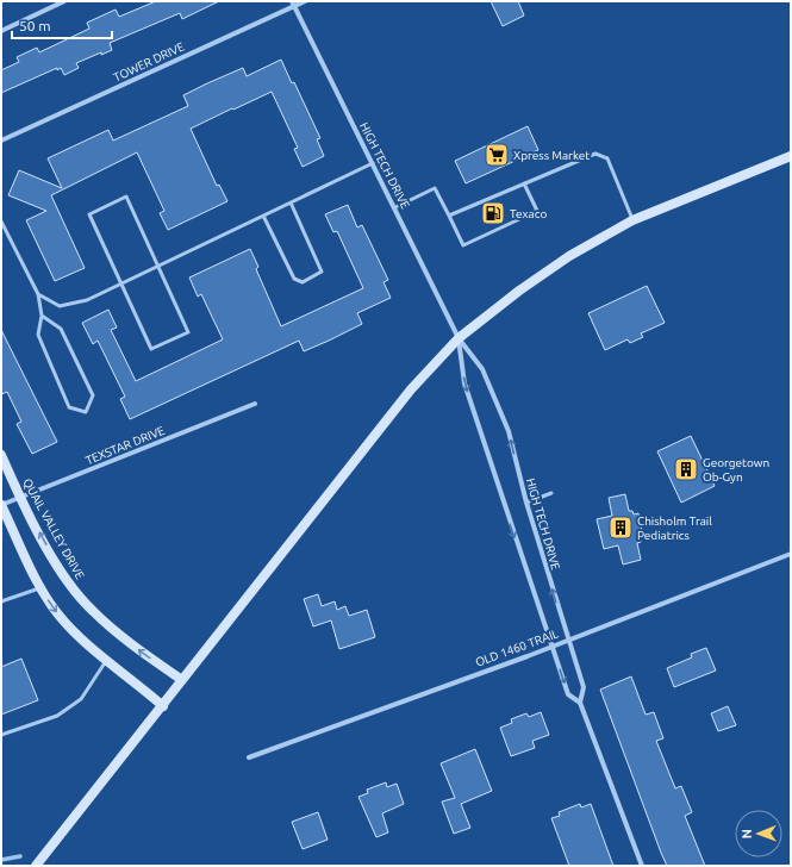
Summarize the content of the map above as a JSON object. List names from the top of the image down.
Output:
{
  "streets": {
    "main road": ["QUAIL VALLEY DRIVE"],
    "street": [
      "TOWER DRIVE",
      "HIGH TECH DRIVE",
      "TEXSTAR DRIVE",
      "OLD 1460 TRAIL"
    ]
  },
  "crossings": [
    ["TOWER DRIVE", "HIGH TECH DRIVE"],
    ["HIGH TECH DRIVE", "OLD 1460 TRAIL"],
    ["TEXSTAR DRIVE", "QUAIL VALLEY DRIVE"]
  ],
  "places": {
    "supermarket": ["Xpress Market"],
    "fuel station": ["Texaco"],
    "building": ["Georgetown Ob-Gyn", "Chisholm Trail Pediatrics"]
  },
  "scale_bar": "50 m",
  "north": "left"
}
